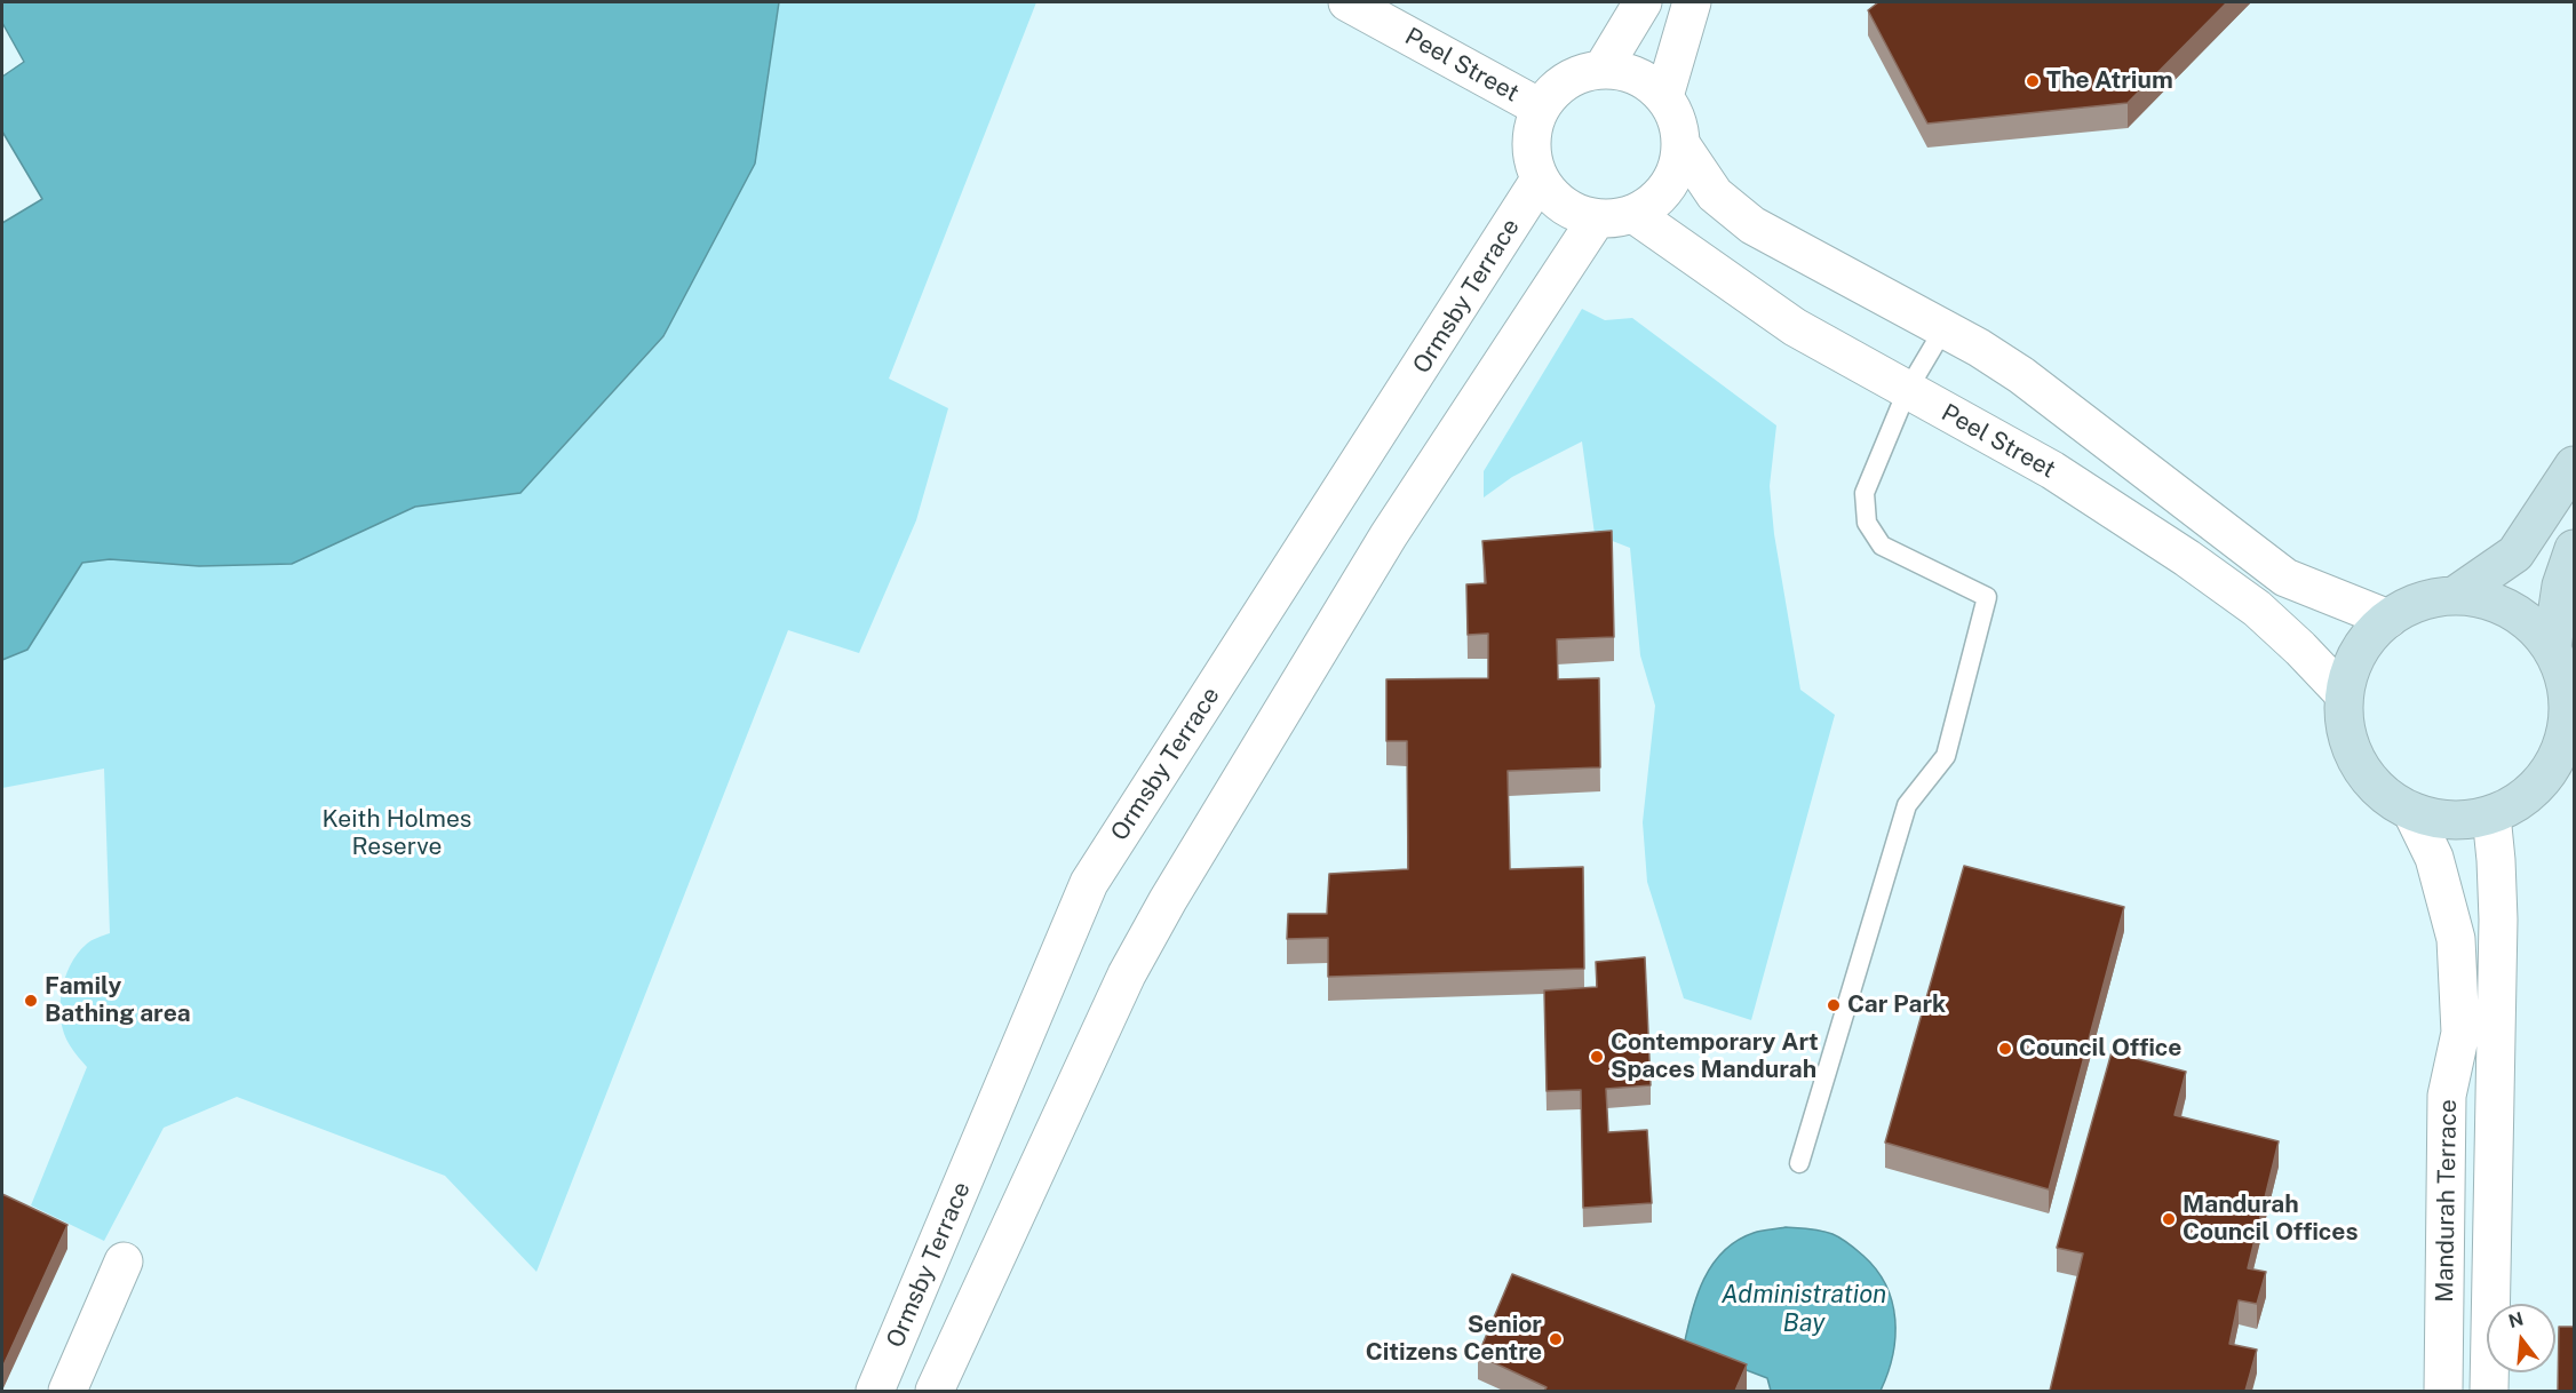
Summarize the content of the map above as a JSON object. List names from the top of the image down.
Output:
{
  "streets": {
    "street": ["Peel Street", "Ormsby Terrace", "Mandurah Terrace"]
  },
  "crossings": [
    ["Peel Street", "Ormsby Terrace"],
    ["Peel Street", "Mandurah Terrace"]
  ],
  "water": ["Administration Bay"],
  "parks": ["Keith Holmes Reserve"],
  "places": [
    "The Atrium",
    "Family Bathing area",
    "Car Park",
    "Council Office",
    "Contemporary Art Spaces Mandurah",
    "Mandurah Council Offices",
    "Senior Citizens Centre"
  ],
  "north": "top"
}
